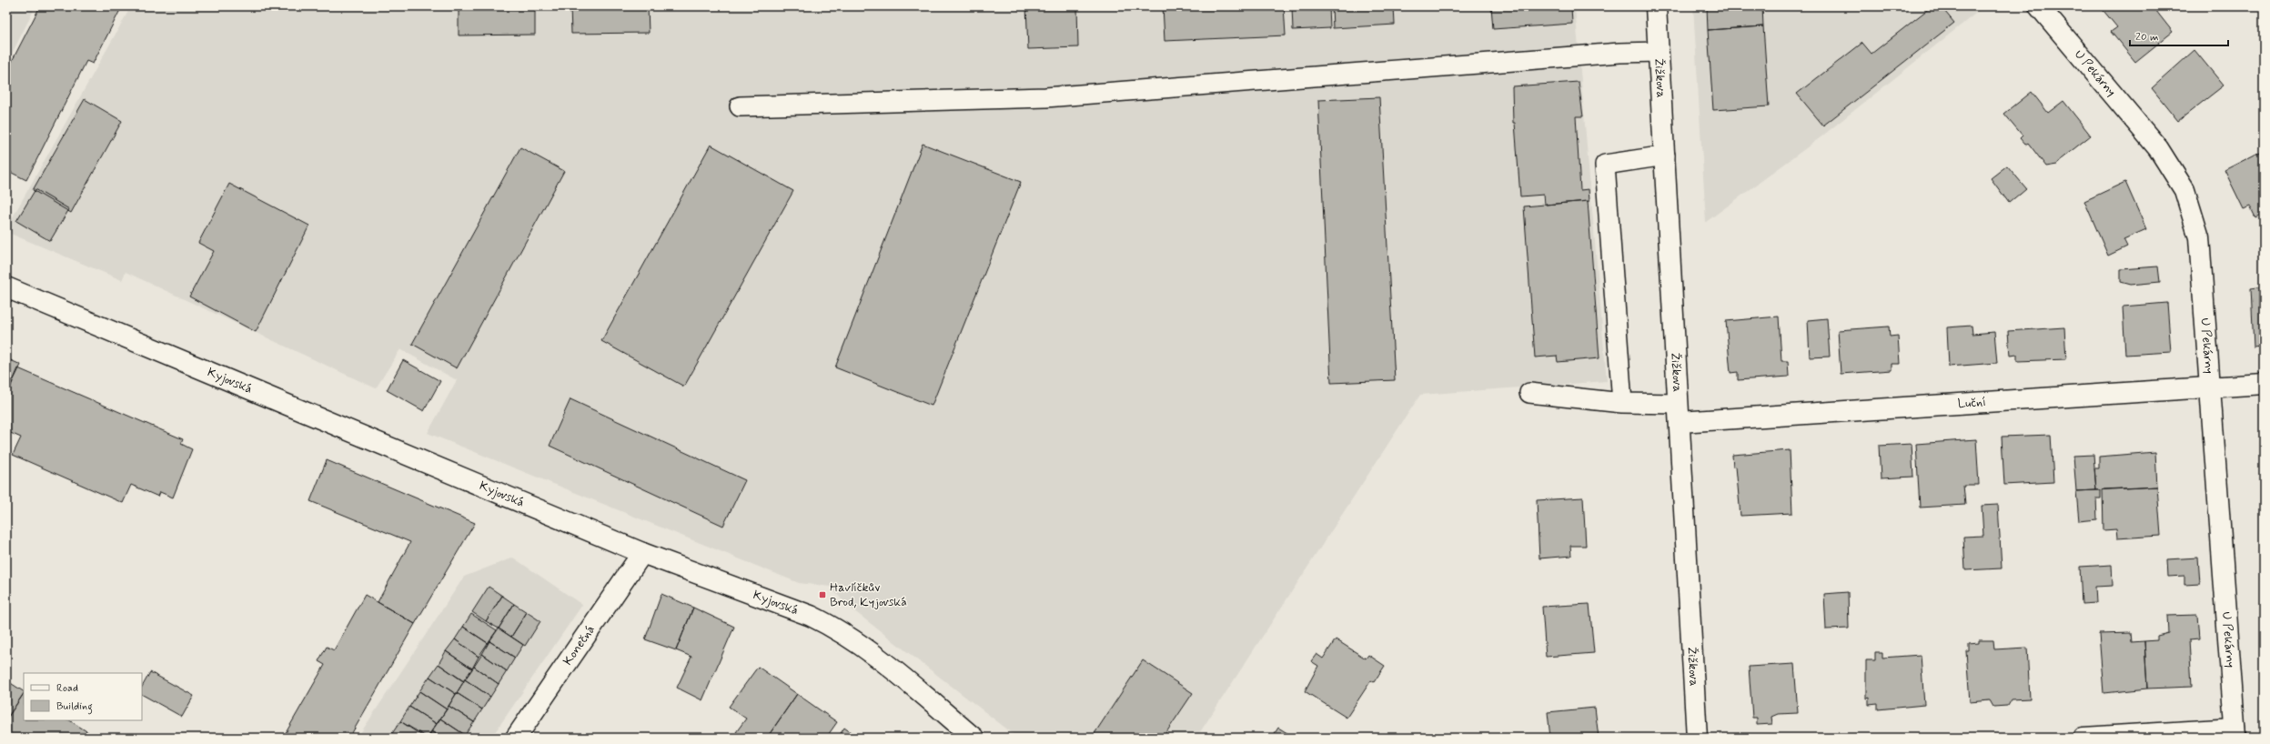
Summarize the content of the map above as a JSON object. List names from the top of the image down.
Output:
{
  "streets": {
    "street": [
      "U Pekárny",
      "Žižkova",
      "Kyjovská",
      "Luční",
      "Konečná"
    ]
  },
  "crossings": [
    ["U Pekárny", "Luční"],
    ["Žižkova", "Luční"],
    ["Kyjovská", "Konečná"]
  ],
  "places": {
    "transit": ["Havlíčkův Brod, Kyjovská"]
  },
  "legend": ["Road", "Building"],
  "scale_bar": "20 m"
}
